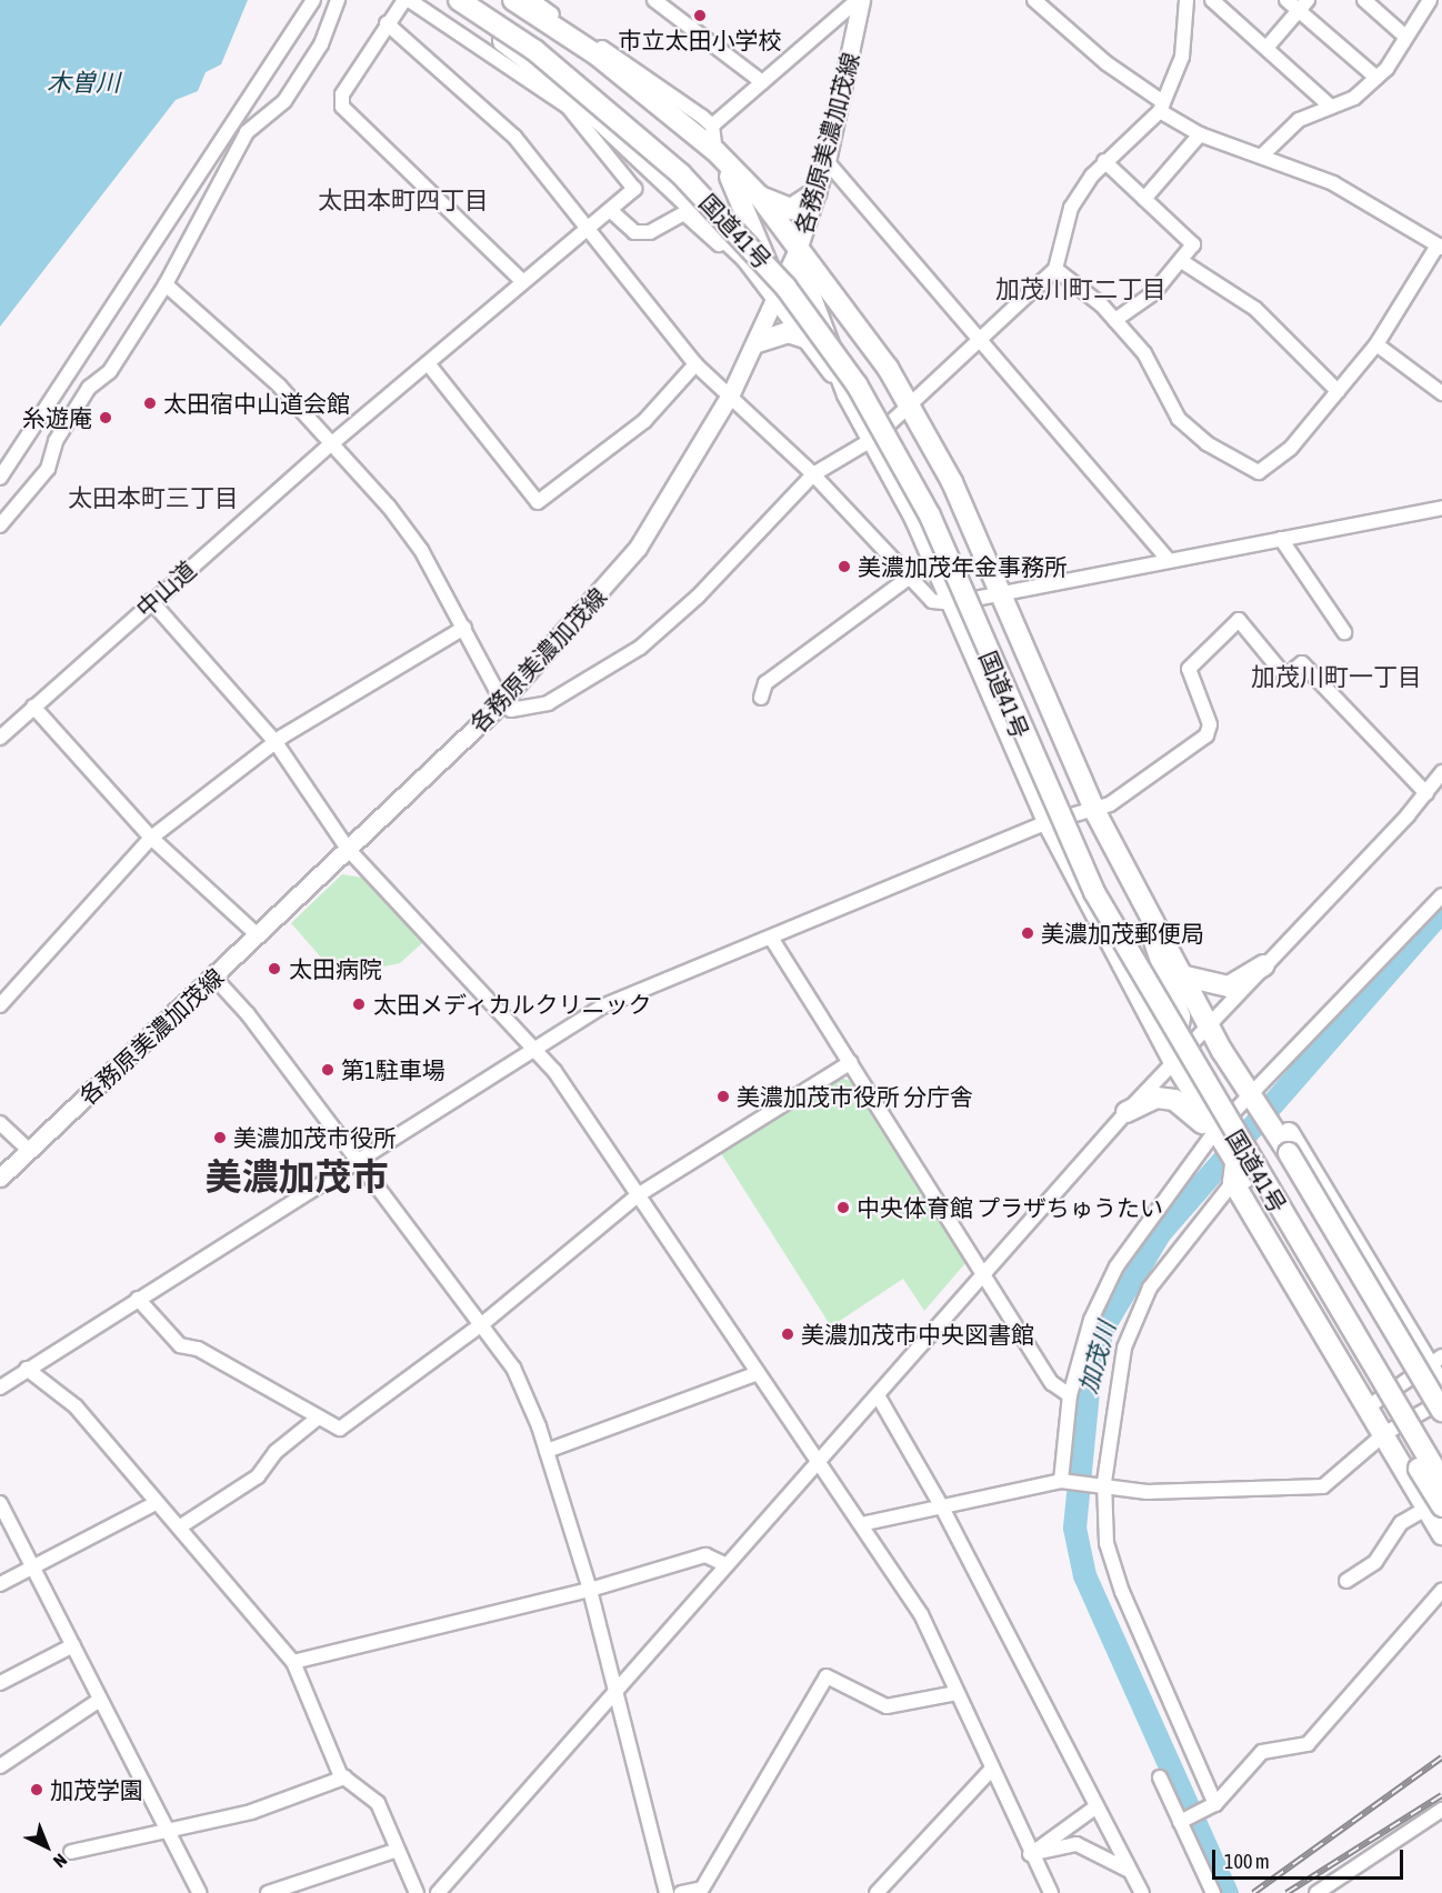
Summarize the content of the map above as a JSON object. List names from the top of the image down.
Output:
{
  "streets": {
    "highway": ["国道41号"],
    "main road": ["各務原美濃加茂線"],
    "street": ["中山道"]
  },
  "districts": [
    "太田本町四丁目",
    "加茂川町二丁目",
    "太田本町三丁目",
    "加茂川町一丁目",
    "美濃加茂市"
  ],
  "water": ["木曽川", "加茂川"],
  "places": [
    "市立太田小学校",
    "太田宿中山道会館",
    "糸遊庵",
    "美濃加茂年金事務所",
    "美濃加茂郵便局",
    "太田病院",
    "太田メディカルクリニック",
    "第1駐車場",
    "美濃加茂市役所 分庁舎",
    "美濃加茂市役所",
    "中央体育館 プラザちゅうたい",
    "美濃加茂市中央図書館",
    "加茂学園"
  ],
  "scale_bar": "100 m",
  "north": "bottom right"
}
